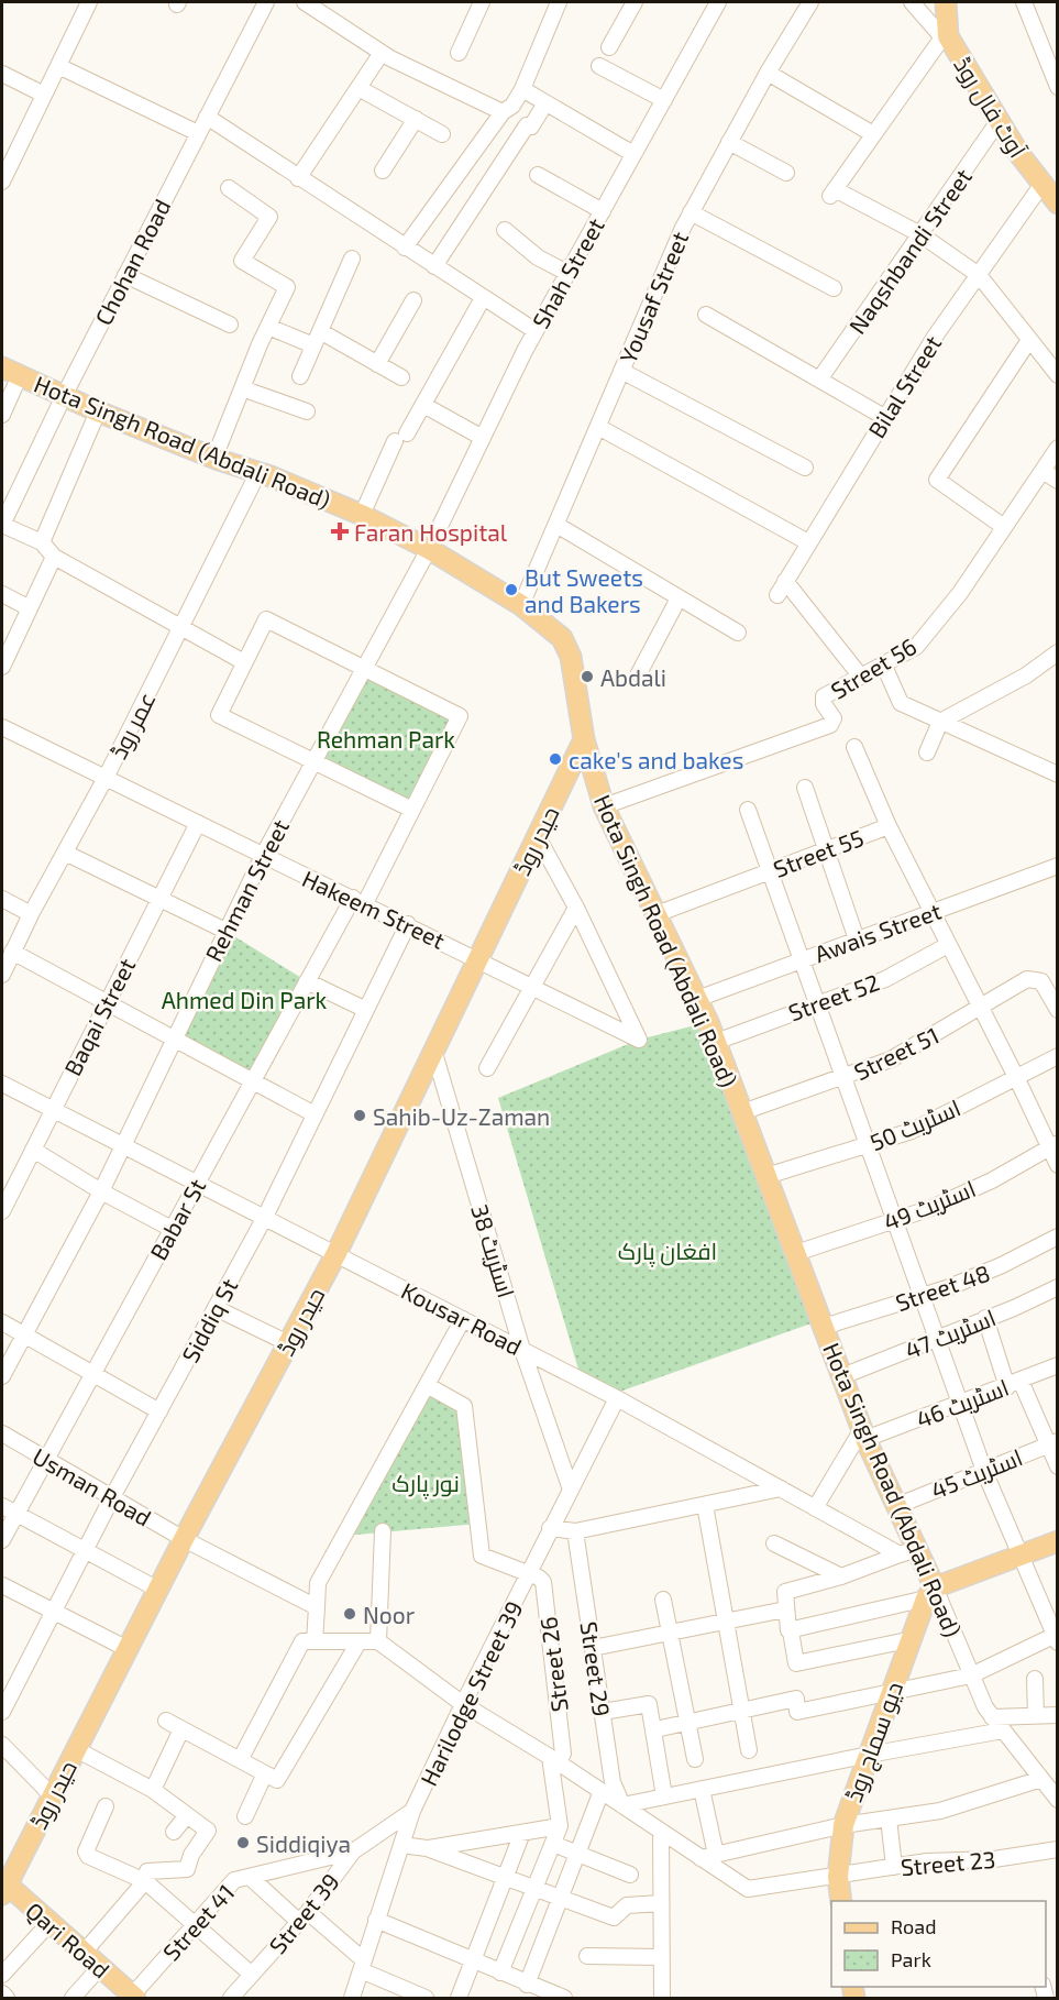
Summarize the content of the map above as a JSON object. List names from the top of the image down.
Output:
{
  "streets": {
    "main road": [
      "آوٹ فال روڈ",
      "Hota Singh Road (Abdali Road)",
      "حیدر روڈ",
      "دیو سماج روڈ",
      "Qari Road"
    ],
    "street": [
      "Naqshbandi Street",
      "Chohan Road",
      "Shah Street",
      "Yousaf Street",
      "Bilal Street",
      "Street 56",
      "عمر روڈ",
      "Street 55",
      "Rehman Street",
      "Hakeem Street",
      "Awais Street",
      "Street 52",
      "Baqai Street",
      "Street 51",
      "اسٹریٹ 50",
      "اسٹریٹ 49",
      "Babar St",
      "اسٹریٹ 38",
      "Street 48",
      "Kousar Road",
      "Siddiq St",
      "اسٹریٹ 47",
      "اسٹریٹ 46",
      "اسٹریٹ 45",
      "Usman Road",
      "Street 26",
      "Street 29",
      "Harilodge Street 39",
      "Street 23",
      "Street 39",
      "Street 41"
    ]
  },
  "crossings": [
    ["آوٹ فال روڈ", "Naqshbandi Street"],
    ["آوٹ فال روڈ", "Bilal Street"],
    ["Chohan Road", "Hota Singh Road (Abdali Road)"],
    ["Shah Street", "Hota Singh Road (Abdali Road)"],
    ["Shah Street", "Rehman Street"],
    ["Yousaf Street", "Hota Singh Road (Abdali Road)"],
    ["Hota Singh Road (Abdali Road)", "Street 56"],
    ["Hota Singh Road (Abdali Road)", "عمر روڈ"],
    ["Hota Singh Road (Abdali Road)", "حیدر روڈ"],
    ["Hota Singh Road (Abdali Road)", "Street 55"],
    ["Hota Singh Road (Abdali Road)", "Rehman Street"],
    ["Hota Singh Road (Abdali Road)", "Awais Street"],
    ["Hota Singh Road (Abdali Road)", "Street 52"],
    ["Hota Singh Road (Abdali Road)", "Street 51"],
    ["Hota Singh Road (Abdali Road)", "اسٹریٹ 50"],
    ["Hota Singh Road (Abdali Road)", "اسٹریٹ 49"],
    ["Hota Singh Road (Abdali Road)", "Street 48"],
    ["Hota Singh Road (Abdali Road)", "Kousar Road"],
    ["Hota Singh Road (Abdali Road)", "اسٹریٹ 47"],
    ["Hota Singh Road (Abdali Road)", "اسٹریٹ 46"],
    ["Hota Singh Road (Abdali Road)", "اسٹریٹ 45"],
    ["Hota Singh Road (Abdali Road)", "دیو سماج روڈ"],
    ["عمر روڈ", "Hakeem Street"],
    ["حیدر روڈ", "Hakeem Street"],
    ["حیدر روڈ", "اسٹریٹ 38"],
    ["حیدر روڈ", "Kousar Road"],
    ["حیدر روڈ", "Usman Road"],
    ["حیدر روڈ", "Qari Road"],
    ["Street 55", "Awais Street"],
    ["Street 55", "Street 52"],
    ["Street 55", "Street 51"],
    ["Street 55", "اسٹریٹ 50"],
    ["Street 55", "اسٹریٹ 49"],
    ["Rehman Street", "Hakeem Street"],
    ["Rehman Street", "Babar St"],
    ["Rehman Street", "Kousar Road"],
    ["Hakeem Street", "Baqai Street"],
    ["Hakeem Street", "Babar St"],
    ["Hakeem Street", "Siddiq St"],
    ["Baqai Street", "Kousar Road"],
    ["Babar St", "Kousar Road"],
    ["Babar St", "Usman Road"],
    ["اسٹریٹ 38", "Kousar Road"],
    ["اسٹریٹ 38", "Harilodge Street 39"],
    ["Kousar Road", "Siddiq St"],
    ["Kousar Road", "Harilodge Street 39"],
    ["Siddiq St", "Usman Road"],
    ["Street 26", "Harilodge Street 39"],
    ["Street 26", "Street 23"],
    ["Street 29", "Street 23"],
    ["Harilodge Street 39", "Street 23"],
    ["Harilodge Street 39", "Street 39"],
    ["دیو سماج روڈ", "Street 23"],
    ["Street 39", "Street 41"],
    ["Street 41", "Qari Road"]
  ],
  "parks": [
    "Rehman Park",
    "Ahmed Din Park",
    "افغان پارک",
    "نور پارک"
  ],
  "places": {
    "health": ["Faran Hospital"],
    "other": [
      "But Sweets and Bakers",
      "Abdali",
      "cake's and bakes",
      "Sahib-Uz-Zaman",
      "Noor",
      "Siddiqiya"
    ]
  },
  "legend": ["Road", "Park"]
}
